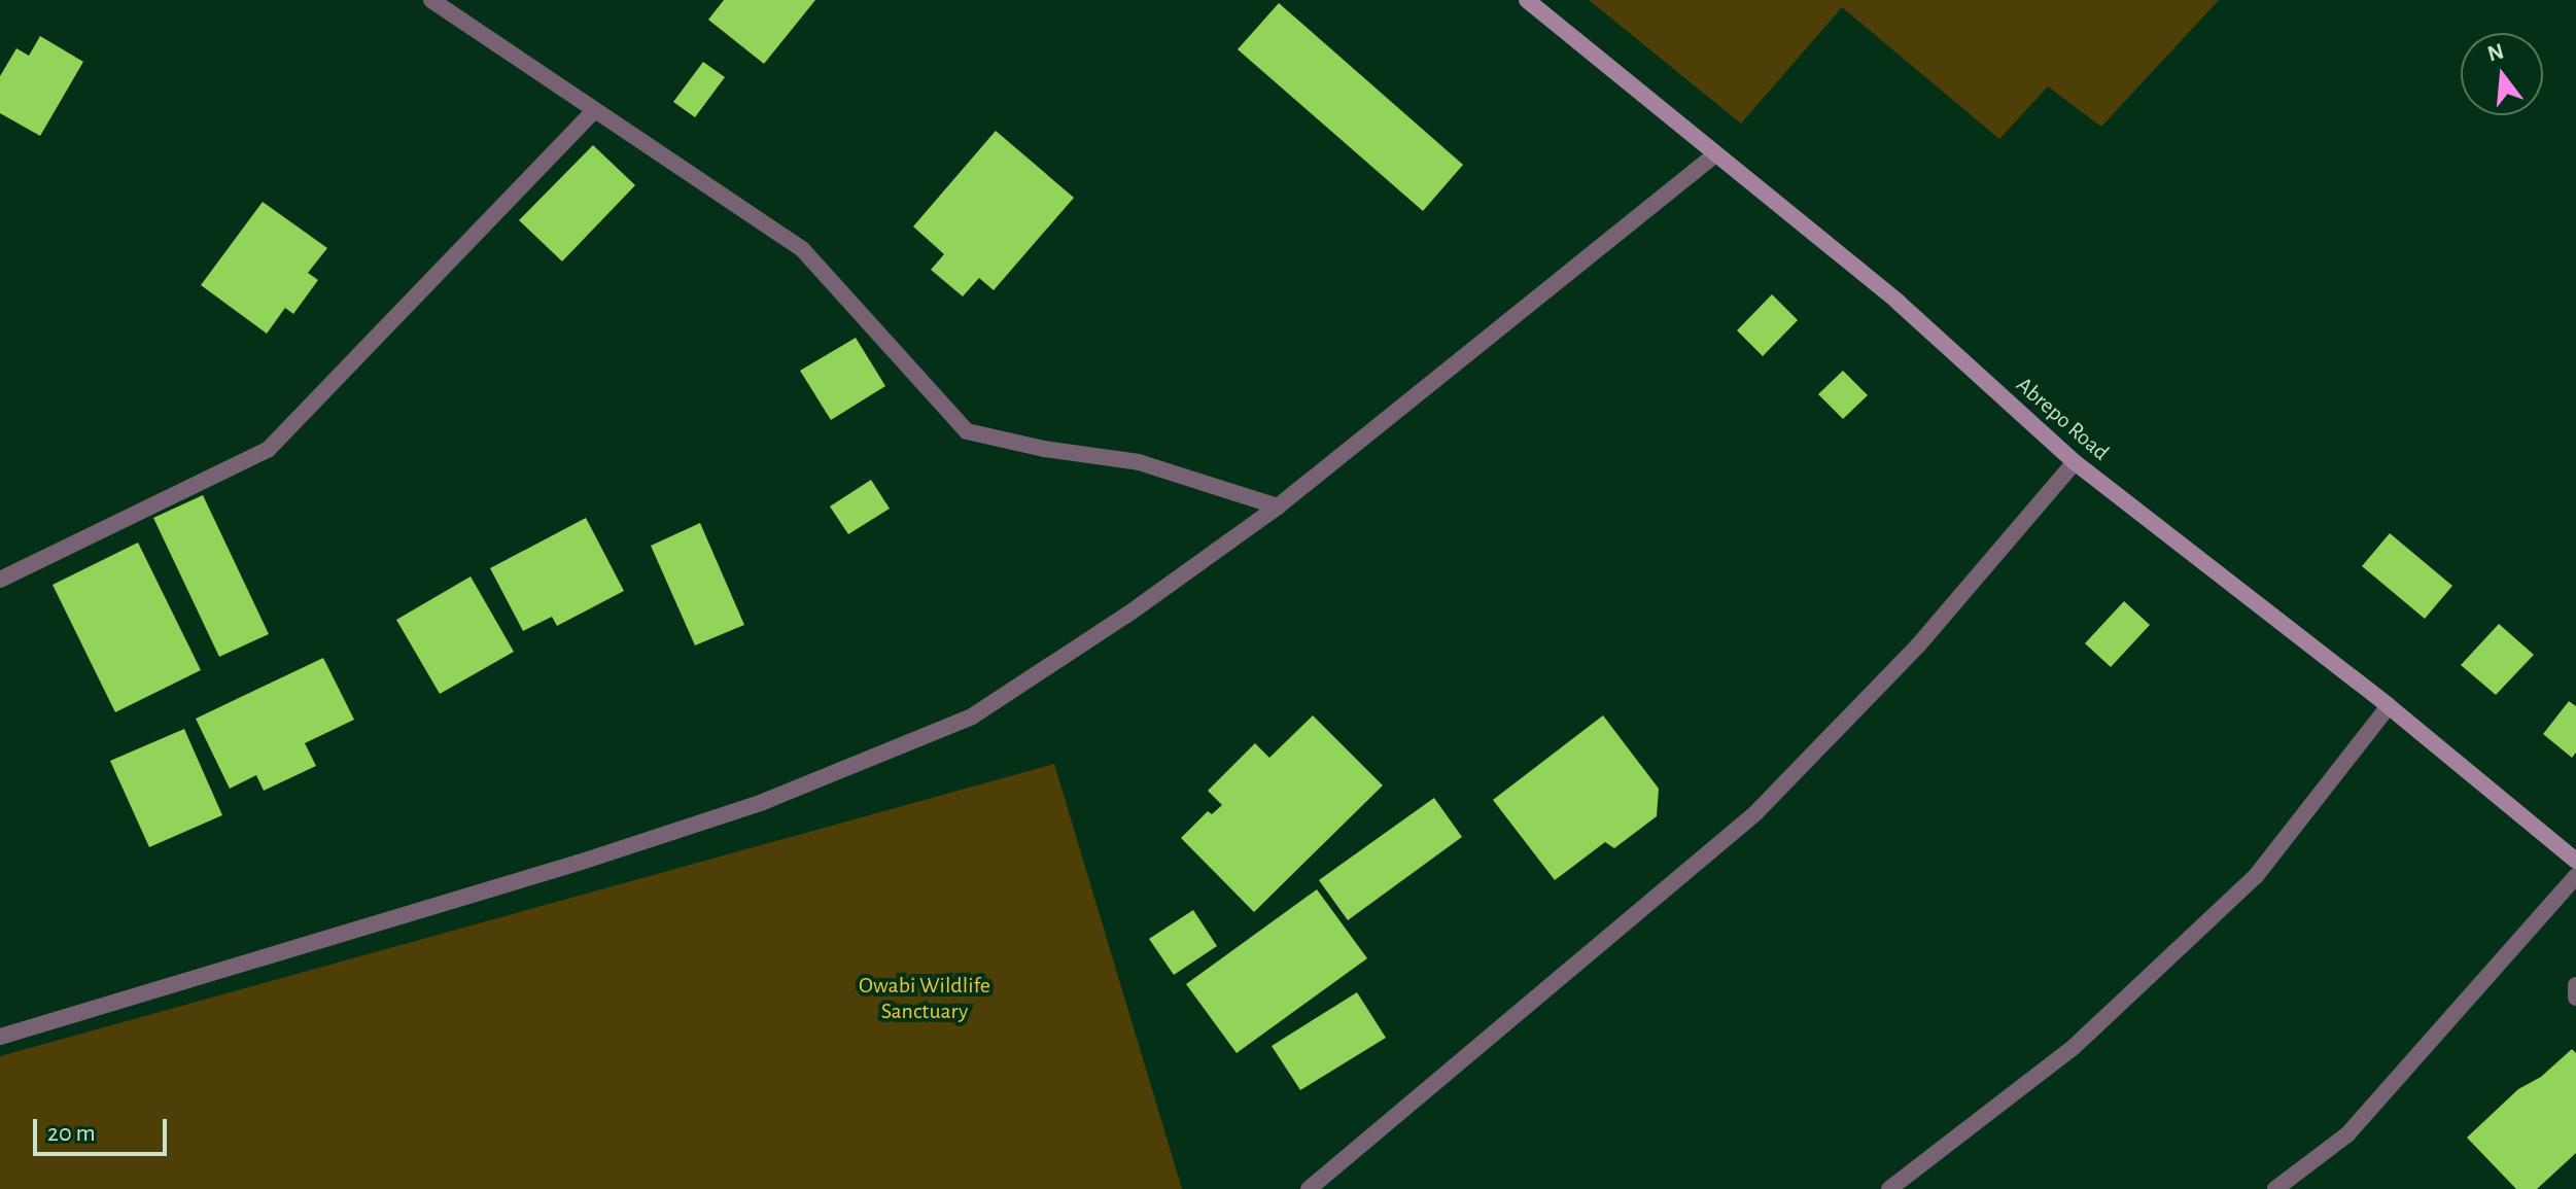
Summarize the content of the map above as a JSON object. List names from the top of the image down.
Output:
{
  "streets": {
    "main road": ["Abrepo Road"]
  },
  "parks": ["Owabi Wildlife Sanctuary"],
  "scale_bar": "20 m",
  "north": "top"
}
